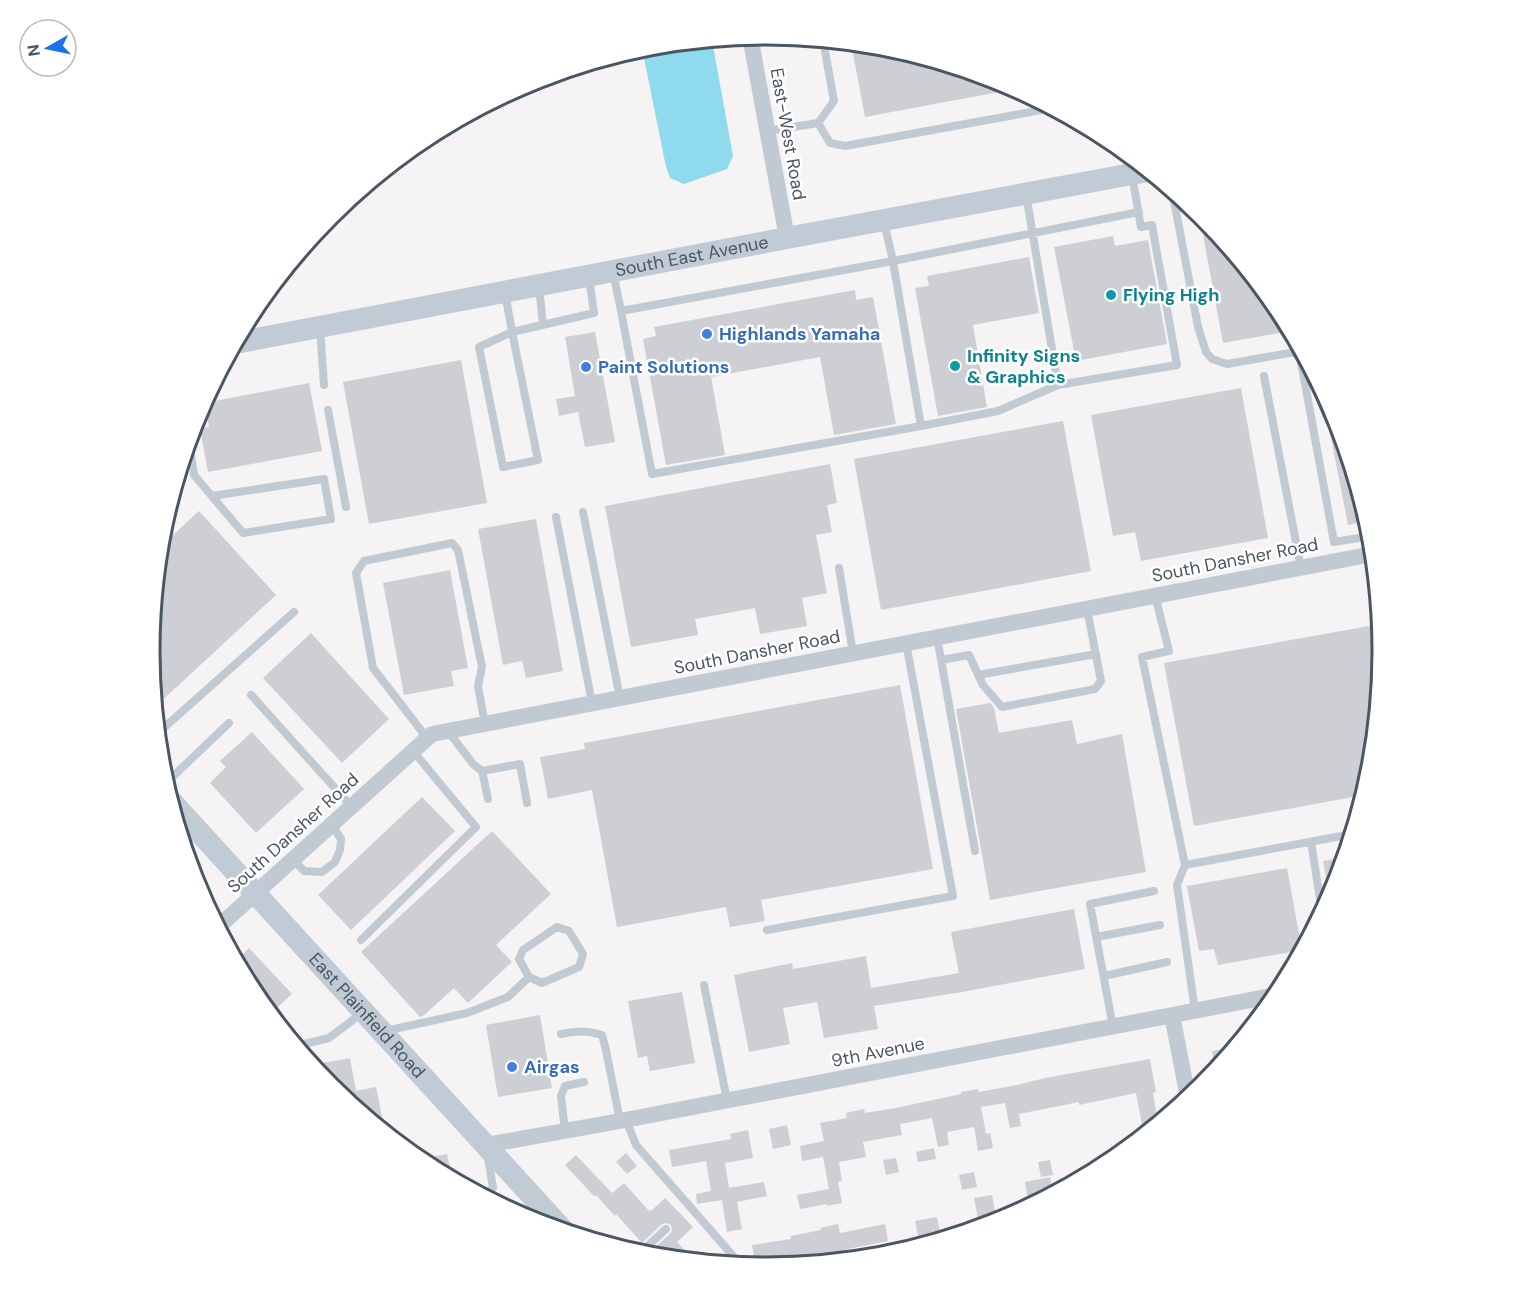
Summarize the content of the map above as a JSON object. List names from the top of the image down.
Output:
{
  "streets": {
    "main road": ["South East Avenue", "East Plainfield Road"],
    "street": ["East-West Road", "South Dansher Road", "9th Avenue"]
  },
  "crossings": [
    ["East-West Road", "South East Avenue"],
    ["South Dansher Road", "East Plainfield Road"],
    ["East Plainfield Road", "9th Avenue"]
  ],
  "places": [
    "Flying High",
    "Highlands Yamaha",
    "Infinity Signs & Graphics",
    "Paint Solutions",
    "Airgas"
  ],
  "north": "left"
}
